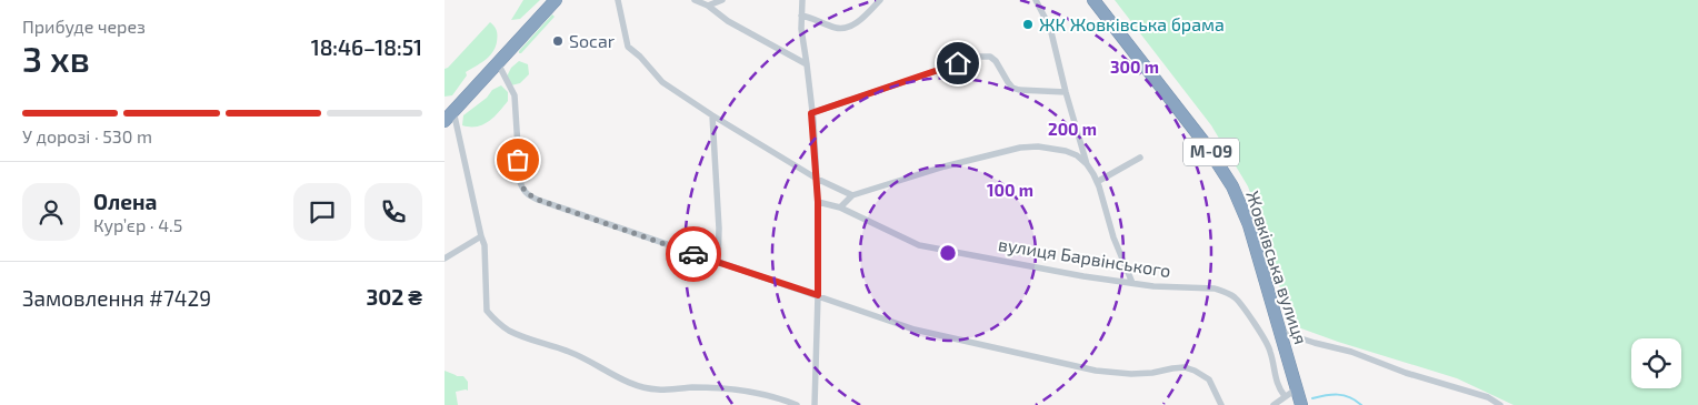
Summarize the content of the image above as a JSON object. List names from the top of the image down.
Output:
{
  "streets": {
    "highway": ["М-09", "Жовківська вулиця"],
    "street": ["вулиця Барвінського"]
  },
  "crossings": [
    ["М-09", "вулиця Барвінського"],
    ["М-09", "Жовківська вулиця"],
    ["вулиця Барвінського", "Жовківська вулиця"]
  ],
  "places": ["ЖК Жовківська брама", "Socar"],
  "page": {
    "heading": ["3 хв", "Прибуде через", "18:46–18:51"],
    "panel": [
      "Олена",
      "Кур’єр · 4.5",
      "Замовлення #7429",
      "302 ₴"
    ],
    "bar": "У дорозі · 530 m"
  },
  "rings": ["300 m", "200 m", "100 m"]
}
